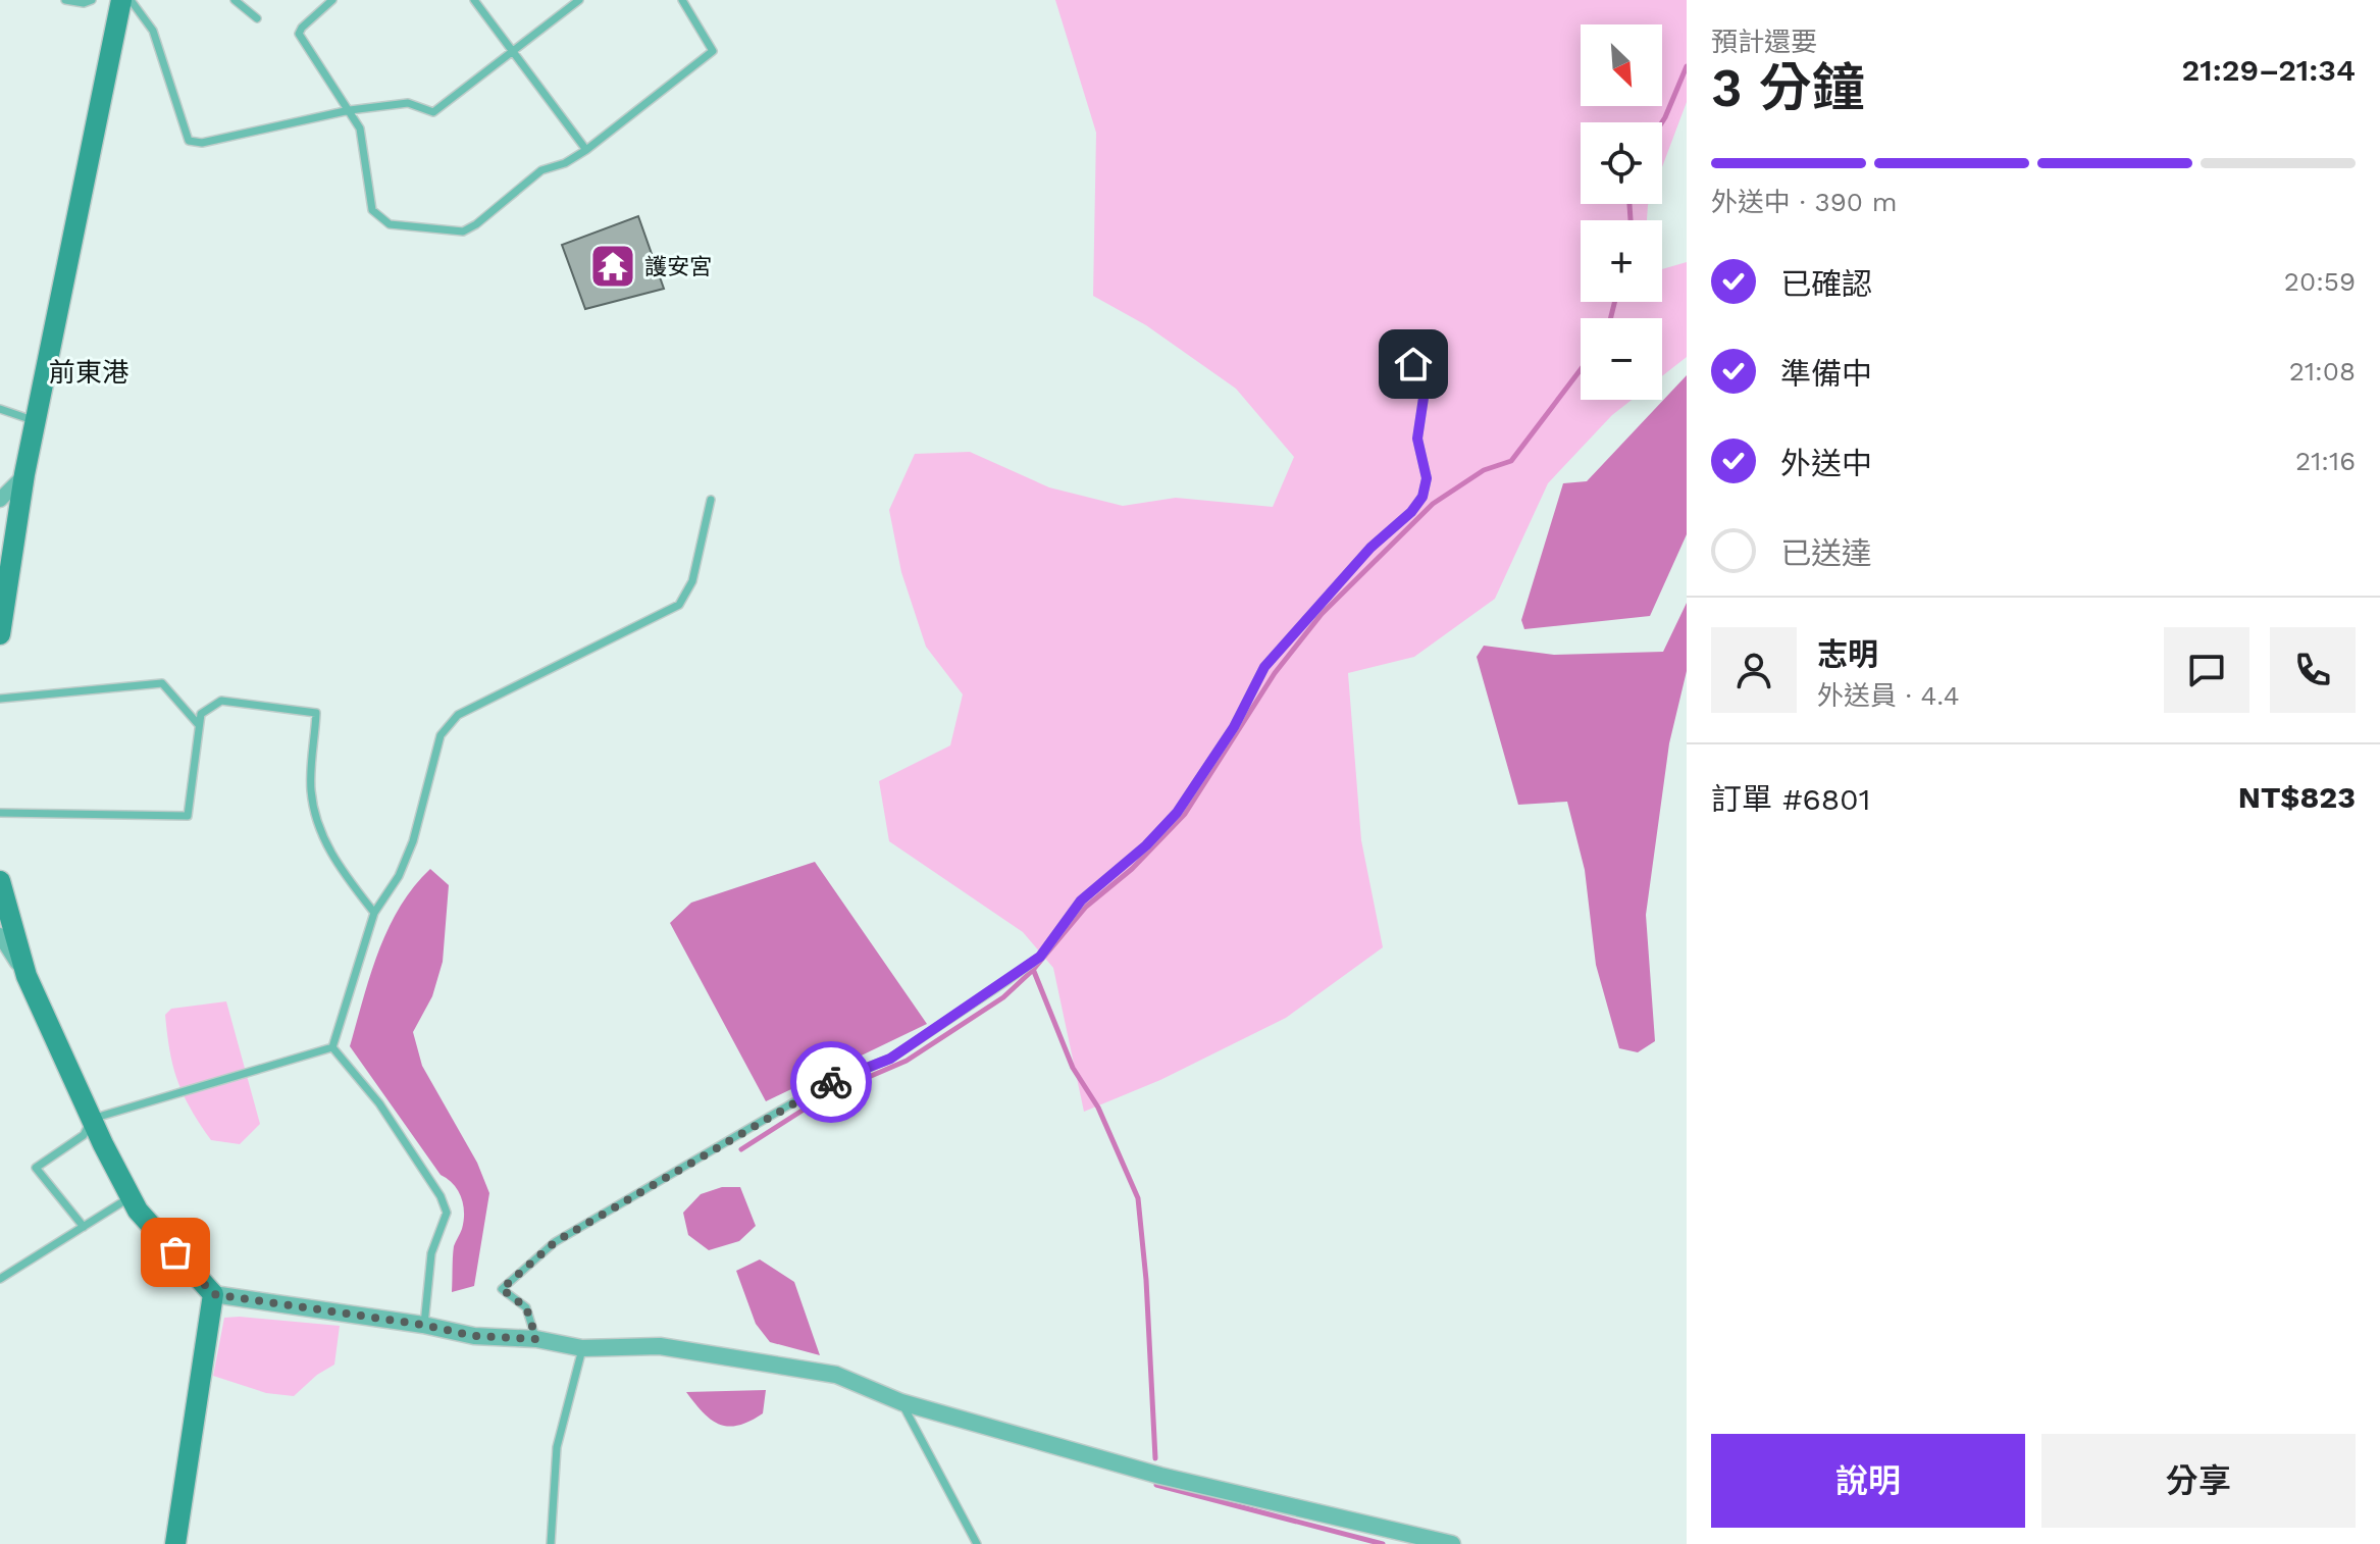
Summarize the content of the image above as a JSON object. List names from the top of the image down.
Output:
{
  "districts": ["前東港"],
  "places": {
    "temple": ["護安宮"]
  },
  "north": "bottom right",
  "page": {
    "heading": ["3 分鐘", "預計還要", "21:29–21:34"],
    "panel": [
      "志明",
      "外送員 · 4.4",
      "訂單 #6801",
      "NT$823"
    ],
    "map_buttons": ["+", "−"],
    "bar": "外送中 · 390 m",
    "list": [
      ["已確認", "20:59"],
      ["準備中", "21:08"],
      ["外送中", "21:16"],
      "已送達"
    ],
    "buttons": ["說明", "分享"]
  }
}
